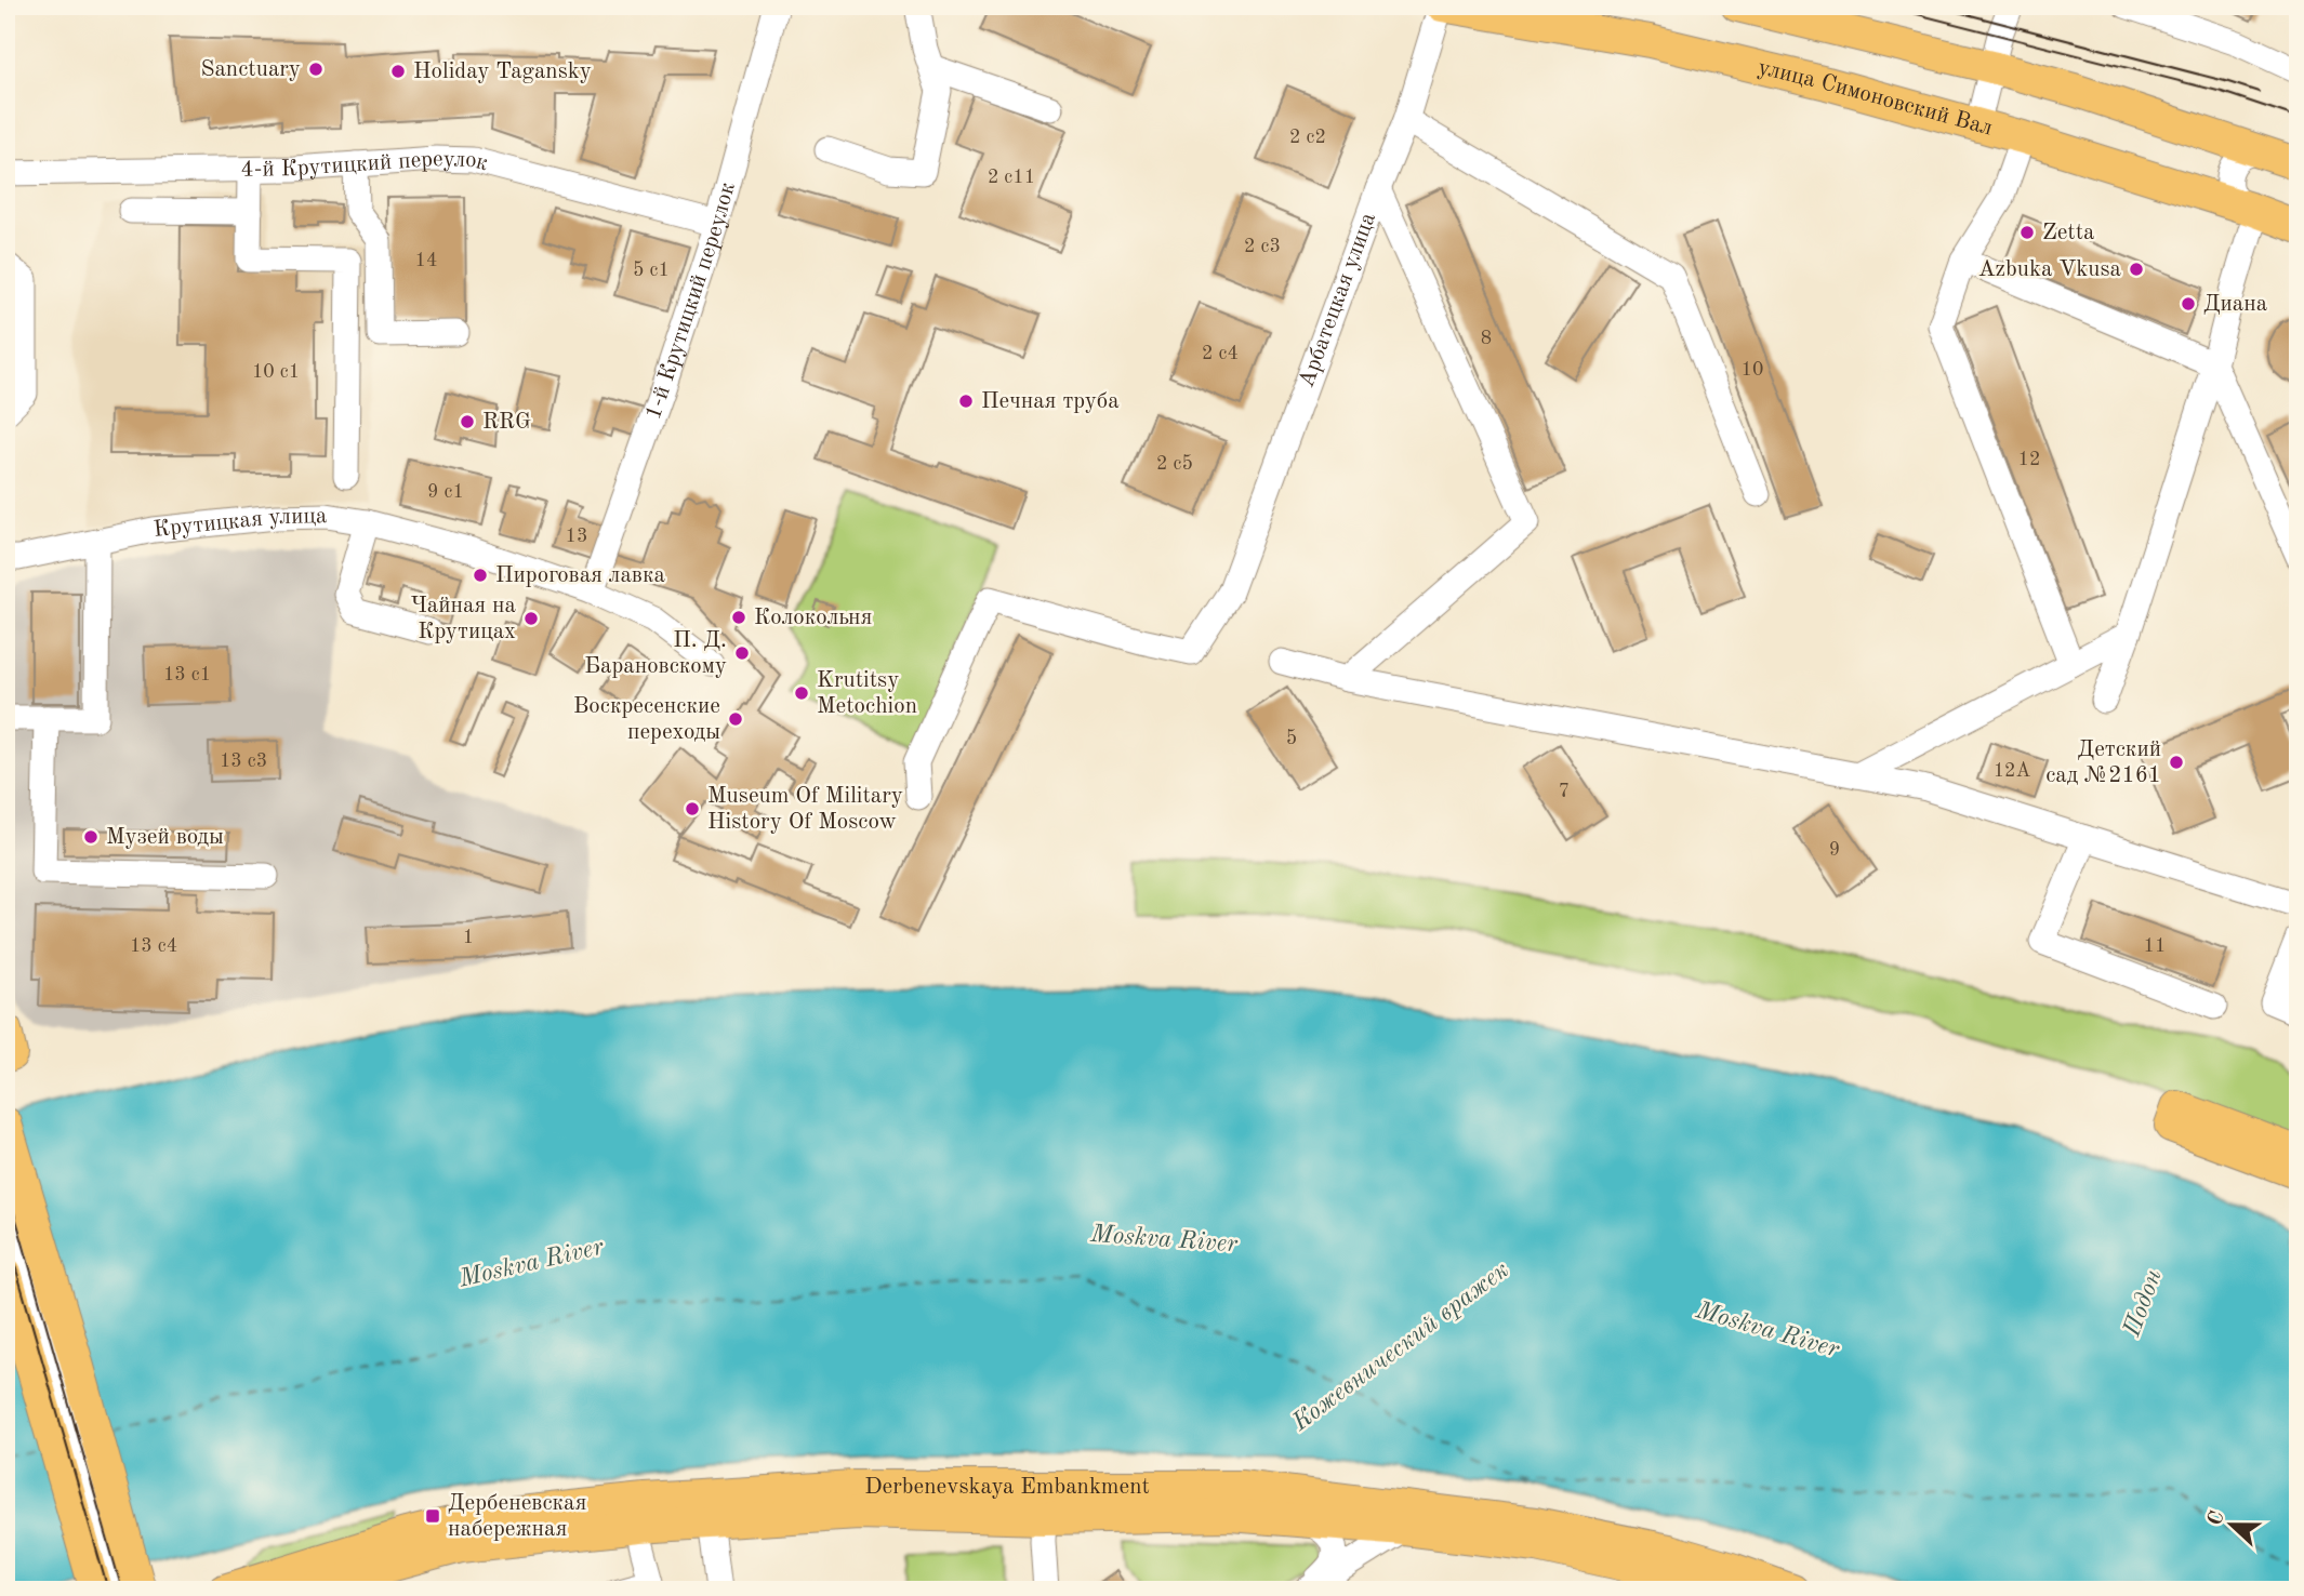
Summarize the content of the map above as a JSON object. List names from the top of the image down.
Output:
{
  "streets": {
    "main road": ["улица Симоновский Вал", "Derbenevskaya Embankment"],
    "street": [
      "4-й Крутицкий переулок",
      "Арбатецкая улица",
      "1-й Крутицкий переулок",
      "Крутицкая улица"
    ]
  },
  "crossings": [
    ["улица Симоновский Вал", "Арбатецкая улица"],
    ["4-й Крутицкий переулок", "1-й Крутицкий переулок"],
    ["1-й Крутицкий переулок", "Крутицкая улица"]
  ],
  "water": ["Moskva River", "Подон", "Кожевнический вражек"],
  "places": {
    "other": [
      "Sanctuary",
      "Holiday Tagansky",
      "Zetta",
      "Azbuka Vkusa",
      "Диана",
      "Печная труба",
      "RRG",
      "Пироговая лавка",
      "Колокольня",
      "Чайная на Крутицах",
      "П. Д. Барановскому",
      "Krutitsy Metochion",
      "Воскресенские переходы",
      "Детский сад №2161",
      "Museum Of Military History Of Moscow",
      "Музей воды"
    ],
    "transit": ["Дербеневская набережная"]
  },
  "house_numbers": [
    "2 c2",
    "2 с11",
    "2 c3",
    "14",
    "5 с1",
    "8",
    "2 c4",
    "10",
    "10 с1",
    "12",
    "2 c5",
    "9 с1",
    "13",
    "13 с1",
    "5",
    "13 с3",
    "12А",
    "7",
    "9",
    "1",
    "13 с4",
    "11"
  ],
  "north": "left"
}
